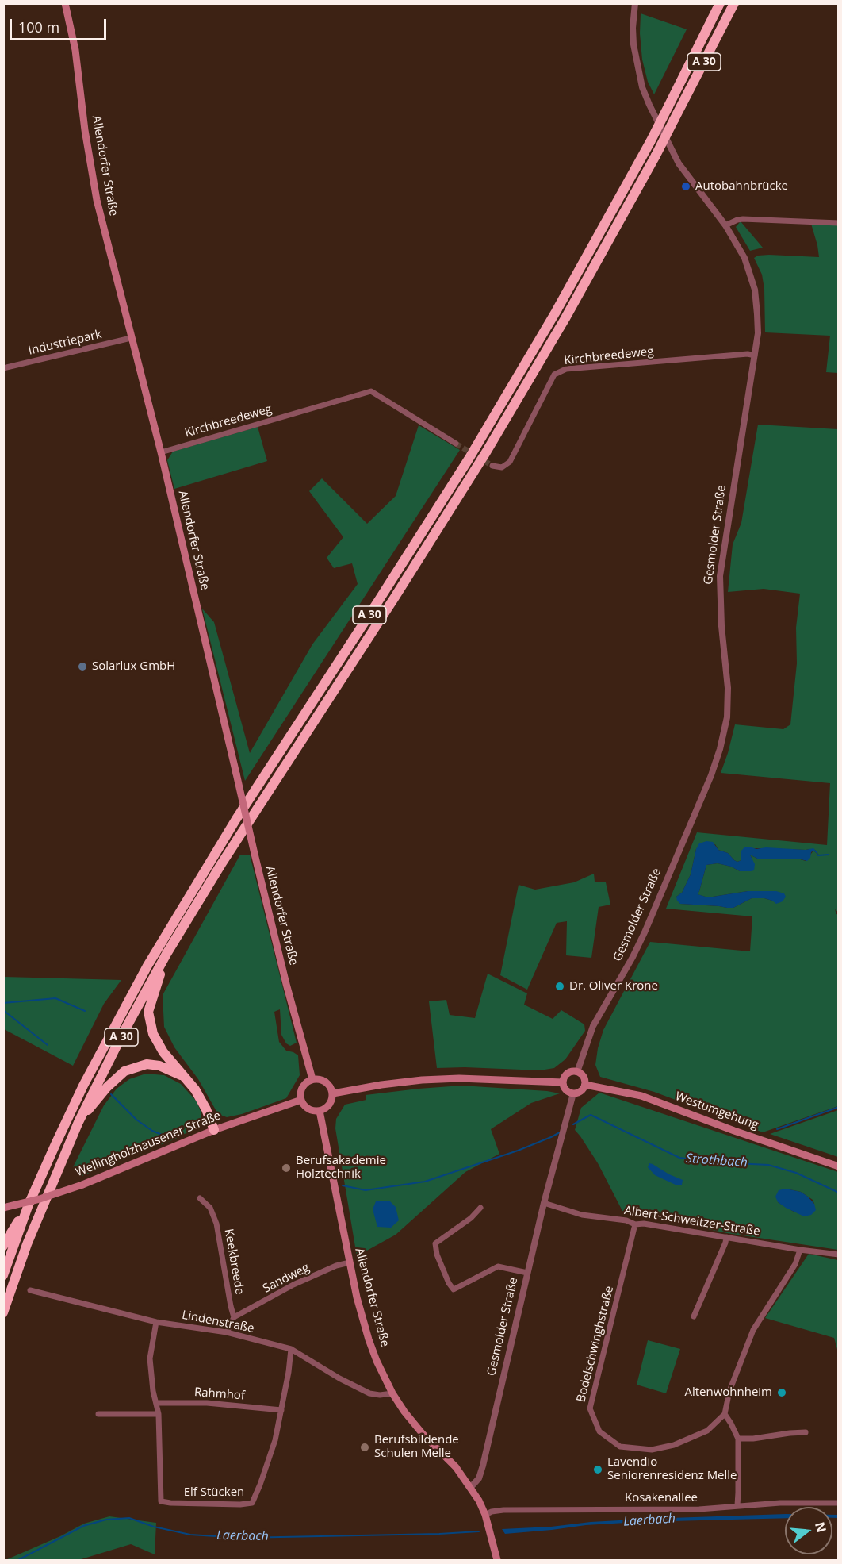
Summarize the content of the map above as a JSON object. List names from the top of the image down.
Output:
{
  "streets": {
    "highway": ["A 30"],
    "main road": ["Allendorfer Straße", "Westumgehung", "Wellingholzhausener Straße"],
    "street": [
      "Industriepark",
      "Kirchbreedeweg",
      "Gesmolder Straße",
      "Albert-Schweitzer-Straße",
      "Keekbreede",
      "Sandweg",
      "Lindenstraße",
      "Bodelschwinghstraße",
      "Rahmhof",
      "Elf Stücken",
      "Kosakenallee"
    ]
  },
  "crossings": [
    ["Allendorfer Straße", "Industriepark"],
    ["Allendorfer Straße", "Kirchbreedeweg"],
    ["Allendorfer Straße", "Gesmolder Straße"],
    ["Allendorfer Straße", "Wellingholzhausener Straße"],
    ["Allendorfer Straße", "Sandweg"],
    ["Allendorfer Straße", "Lindenstraße"],
    ["Kirchbreedeweg", "Gesmolder Straße"],
    ["Gesmolder Straße", "Westumgehung"],
    ["Gesmolder Straße", "Albert-Schweitzer-Straße"],
    ["Albert-Schweitzer-Straße", "Bodelschwinghstraße"],
    ["Keekbreede", "Sandweg"],
    ["Lindenstraße", "Elf Stücken"],
    ["Rahmhof", "Elf Stücken"]
  ],
  "water": ["Strothbach", "Laerbach"],
  "places": [
    "Autobahnbrücke",
    "Solarlux GmbH",
    "Dr. Oliver Krone",
    "Berufsakademie Holztechnik",
    "Altenwohnheim",
    "Berufsbildende Schulen Melle",
    "Lavendio Seniorenresidenz Melle"
  ],
  "scale_bar": "100 m",
  "north": "right"
}
